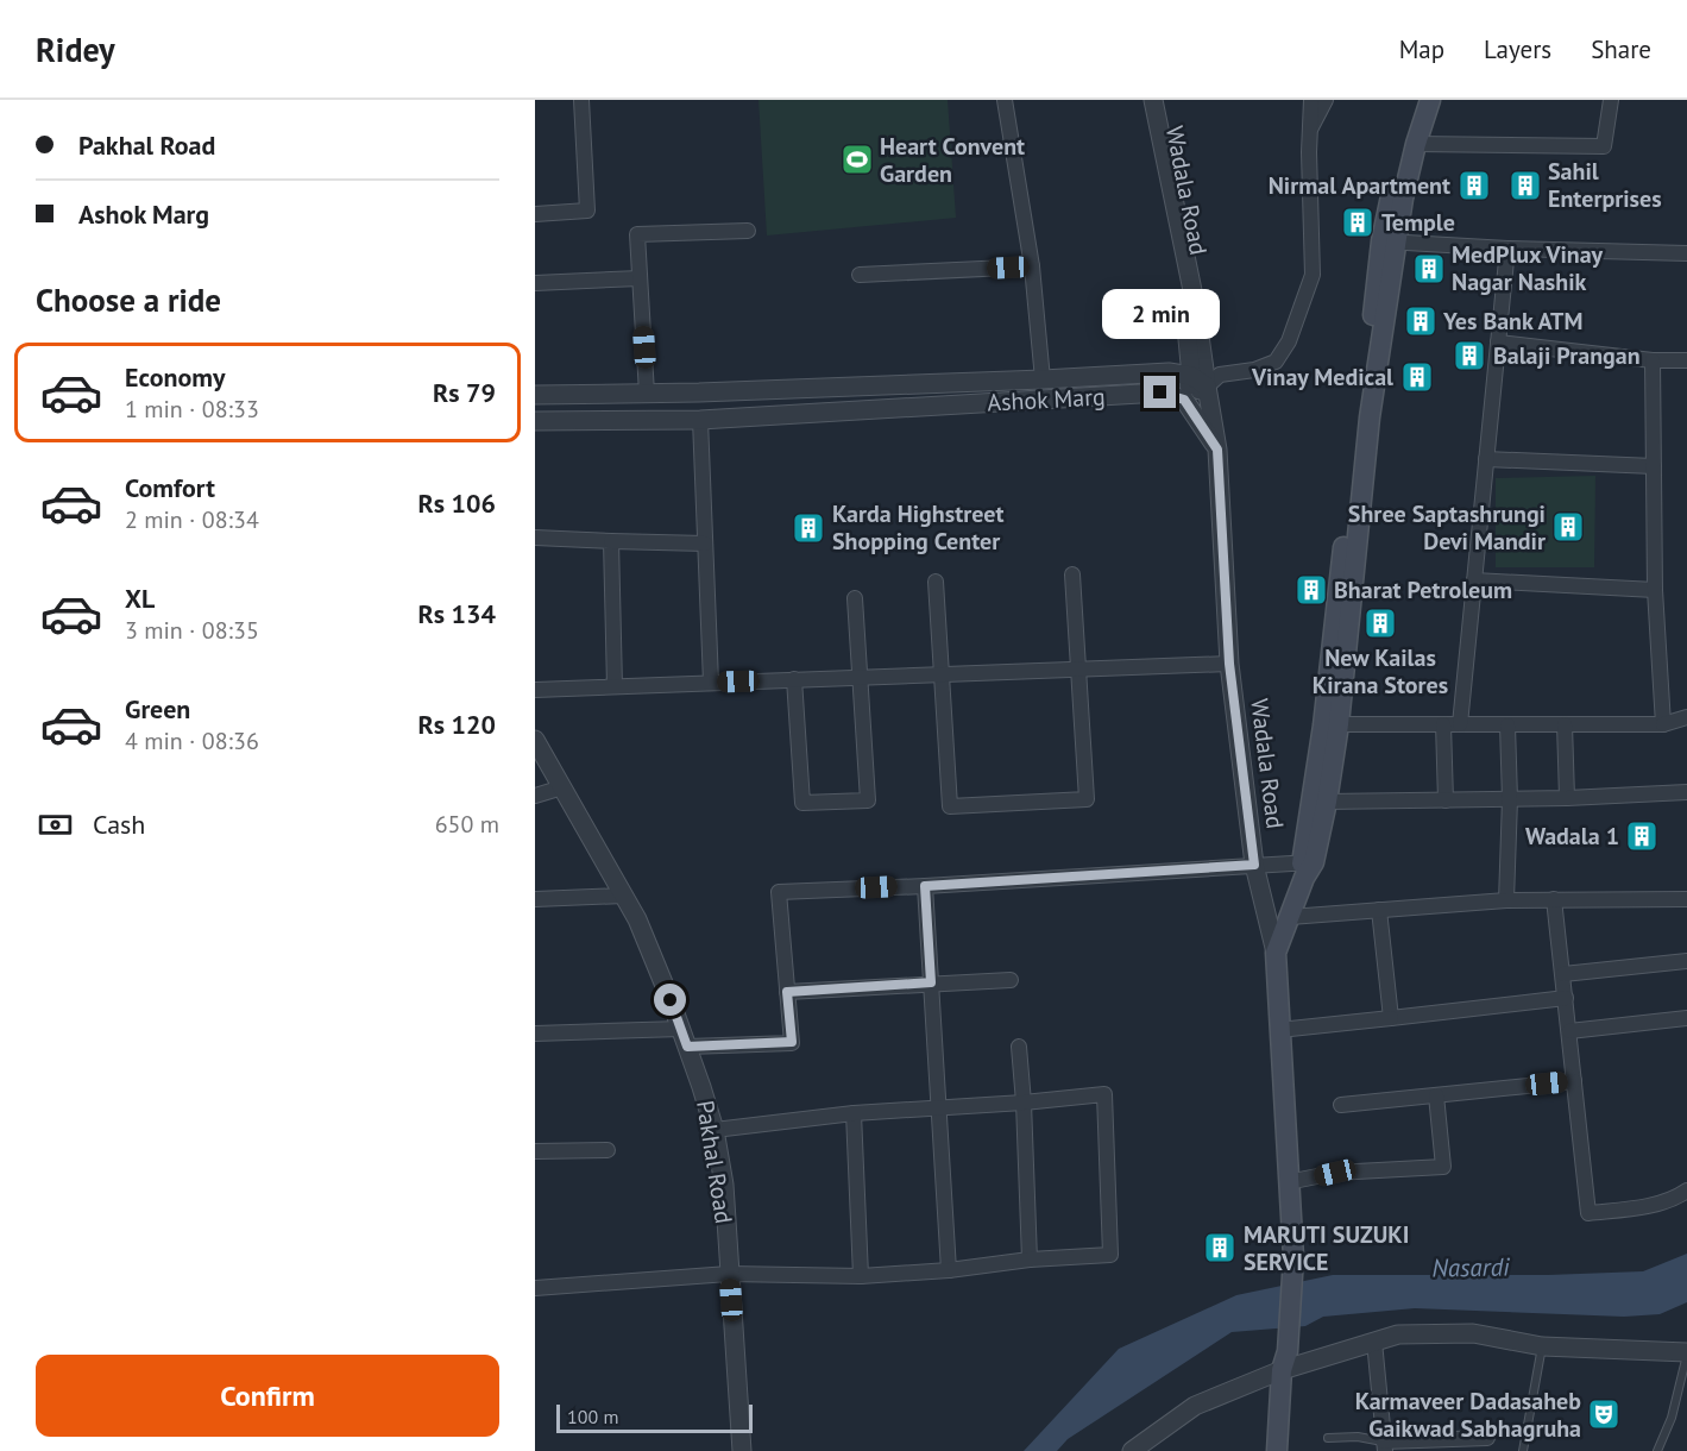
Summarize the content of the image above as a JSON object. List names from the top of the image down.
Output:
{
  "streets": {
    "street": ["Wadala Road", "Ashok Marg", "Pakhal Road"]
  },
  "crossings": [
    ["Wadala Road", "Ashok Marg"]
  ],
  "water": ["Nasardi"],
  "places": {
    "sports": ["Heart Convent Garden"],
    "building": [
      "Nirmal Apartment",
      "Sahil Enterprises",
      "Temple",
      "MedPlux Vinay Nagar Nashik",
      "Yes Bank ATM",
      "Balaji Prangan",
      "Vinay Medical",
      "Shree Saptashrungi Devi Mandir",
      "Karda Highstreet Shopping Center",
      "Bharat Petroleum",
      "New Kailas Kirana Stores",
      "Wadala 1",
      "MARUTI SUZUKI SERVICE"
    ],
    "theatre": ["Karmaveer Dadasaheb Gaikwad Sabhagruha"]
  },
  "scale_bar": "100 m",
  "page": {
    "header": "Ridey",
    "nav": ["Map", "Layers", "Share"],
    "banner": ["Pakhal Road", "Ashok Marg"],
    "heading": "Choose a ride",
    "bubble": "2 min",
    "list": [
      {
        "name": "Economy",
        "note": "1 min · 08:33",
        "value": "Rs 79"
      },
      {
        "name": "Comfort",
        "note": "2 min · 08:34",
        "value": "Rs 106"
      },
      {
        "name": "XL",
        "note": "3 min · 08:35",
        "value": "Rs 134"
      },
      {
        "name": "Green",
        "note": "4 min · 08:36",
        "value": "Rs 120"
      }
    ],
    "pay": ["Cash", "650 m"],
    "buttons": "Confirm",
    "scale": "100 m"
  }
}
